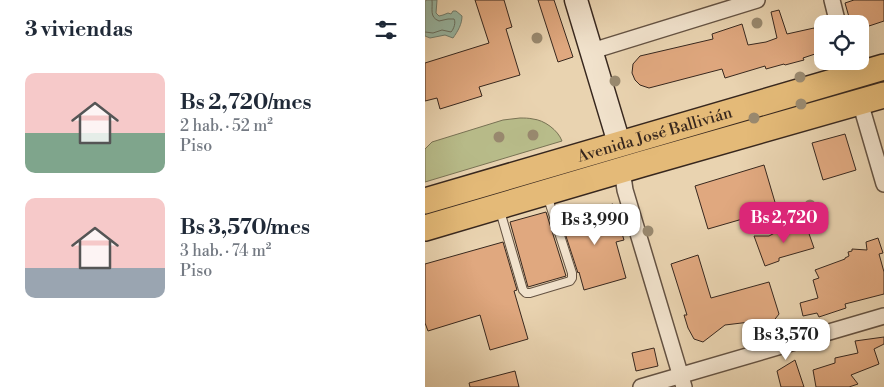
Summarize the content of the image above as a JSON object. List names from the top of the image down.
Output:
{
  "streets": {
    "main road": ["Avenida José Ballivián"]
  },
  "page": {
    "heading": "3 viviendas",
    "list": [
      {
        "name": "Bs 2,720/mes",
        "note": "2 hab. · 52 m² · Piso"
      },
      {
        "name": "Bs 3,570/mes",
        "note": "3 hab. · 74 m² · Piso"
      }
    ],
    "price": ["Bs 2,720", "Bs 3,990", "Bs 3,570"]
  }
}
